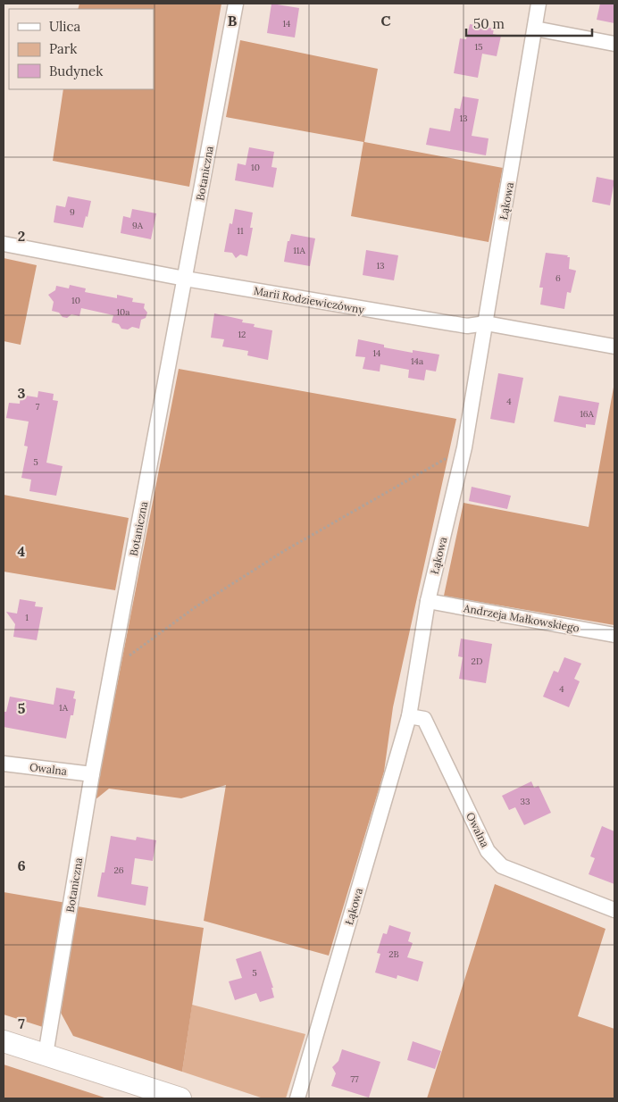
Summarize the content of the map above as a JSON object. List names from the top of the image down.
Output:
{
  "streets": {
    "street": [
      "Botaniczna",
      "Łąkowa",
      "Marii Rodziewiczówny",
      "Andrzeja Małkowskiego",
      "Owalna"
    ]
  },
  "crossings": [
    ["Botaniczna", "Marii Rodziewiczówny"],
    ["Botaniczna", "Owalna"],
    ["Łąkowa", "Marii Rodziewiczówny"],
    ["Łąkowa", "Andrzeja Małkowskiego"],
    ["Łąkowa", "Owalna"]
  ],
  "house_numbers": [
    "14",
    "15",
    "13",
    "10",
    "9",
    "9A",
    "11",
    "11A",
    "13",
    "6",
    "10",
    "10a",
    "12",
    "14",
    "14a",
    "4",
    "7",
    "16A",
    "5",
    "1",
    "2D",
    "4",
    "1A",
    "33",
    "26",
    "2B",
    "5",
    "77"
  ],
  "legend": ["Ulica", "Park", "Budynek"],
  "scale_bar": "50 m",
  "grid": {
    "columns": ["B", "C"],
    "rows": [
      "2",
      "3",
      "4",
      "5",
      "6",
      "7"
    ]
  }
}
